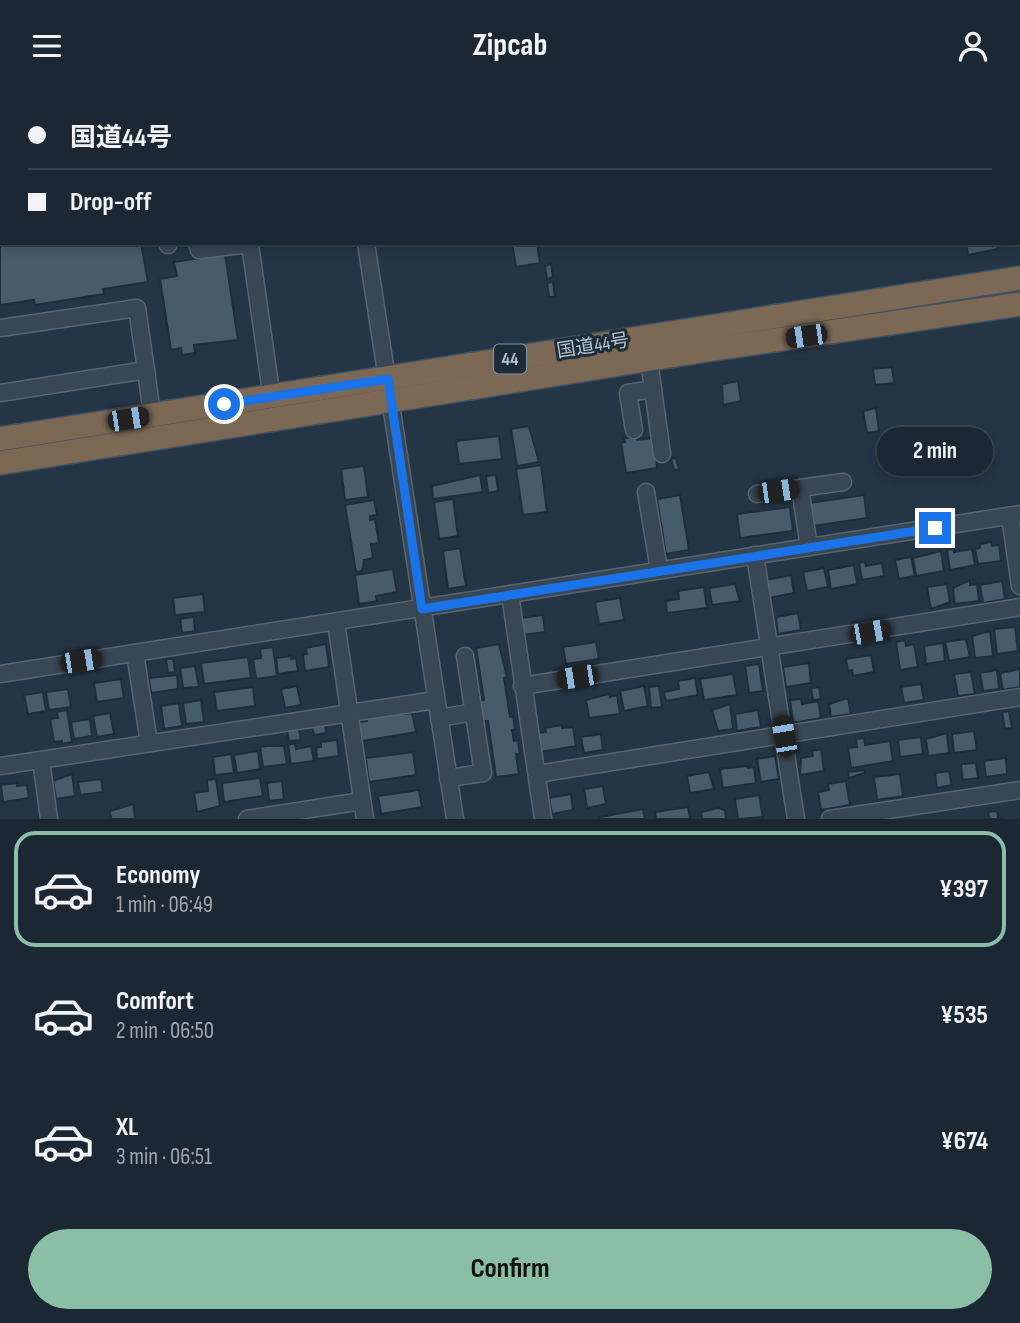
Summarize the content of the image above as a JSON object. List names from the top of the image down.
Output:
{
  "streets": {
    "highway": ["国道44号", "44"]
  },
  "page": {
    "header": "Zipcab",
    "banner": ["国道44号", "Drop-off"],
    "bubble": "2 min",
    "list": [
      {
        "name": "Economy",
        "note": "1 min · 06:49",
        "value": "¥397"
      },
      {
        "name": "Comfort",
        "note": "2 min · 06:50",
        "value": "¥535"
      },
      {
        "name": "XL",
        "note": "3 min · 06:51",
        "value": "¥674"
      }
    ],
    "buttons": "Confirm"
  }
}
